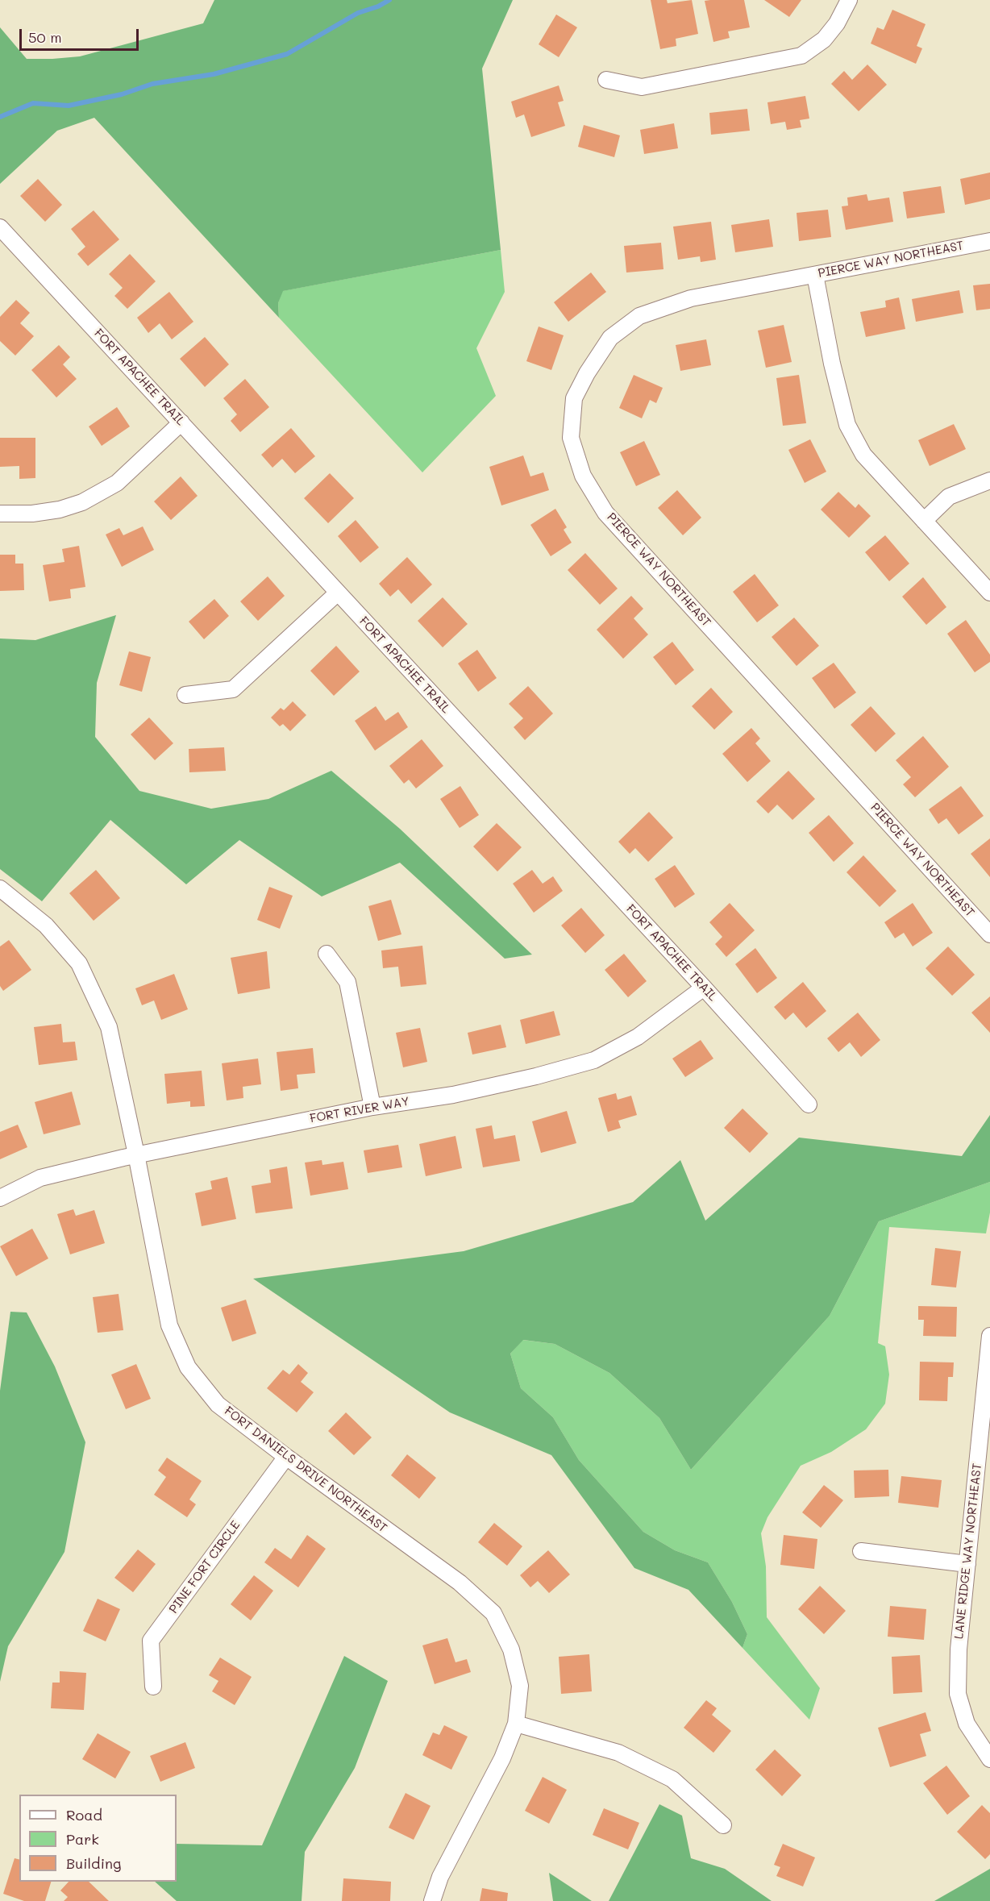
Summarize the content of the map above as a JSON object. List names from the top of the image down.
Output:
{
  "streets": {
    "street": [
      "PIERCE WAY NORTHEAST",
      "FORT APACHEE TRAIL",
      "FORT RIVER WAY",
      "FORT DANIELS DRIVE NORTHEAST",
      "LANE RIDGE WAY NORTHEAST",
      "PINE FORT CIRCLE"
    ]
  },
  "crossings": [
    ["FORT APACHEE TRAIL", "FORT RIVER WAY"],
    ["FORT RIVER WAY", "FORT DANIELS DRIVE NORTHEAST"],
    ["FORT DANIELS DRIVE NORTHEAST", "PINE FORT CIRCLE"]
  ],
  "legend": ["Road", "Park", "Building"],
  "scale_bar": "50 m"
}
